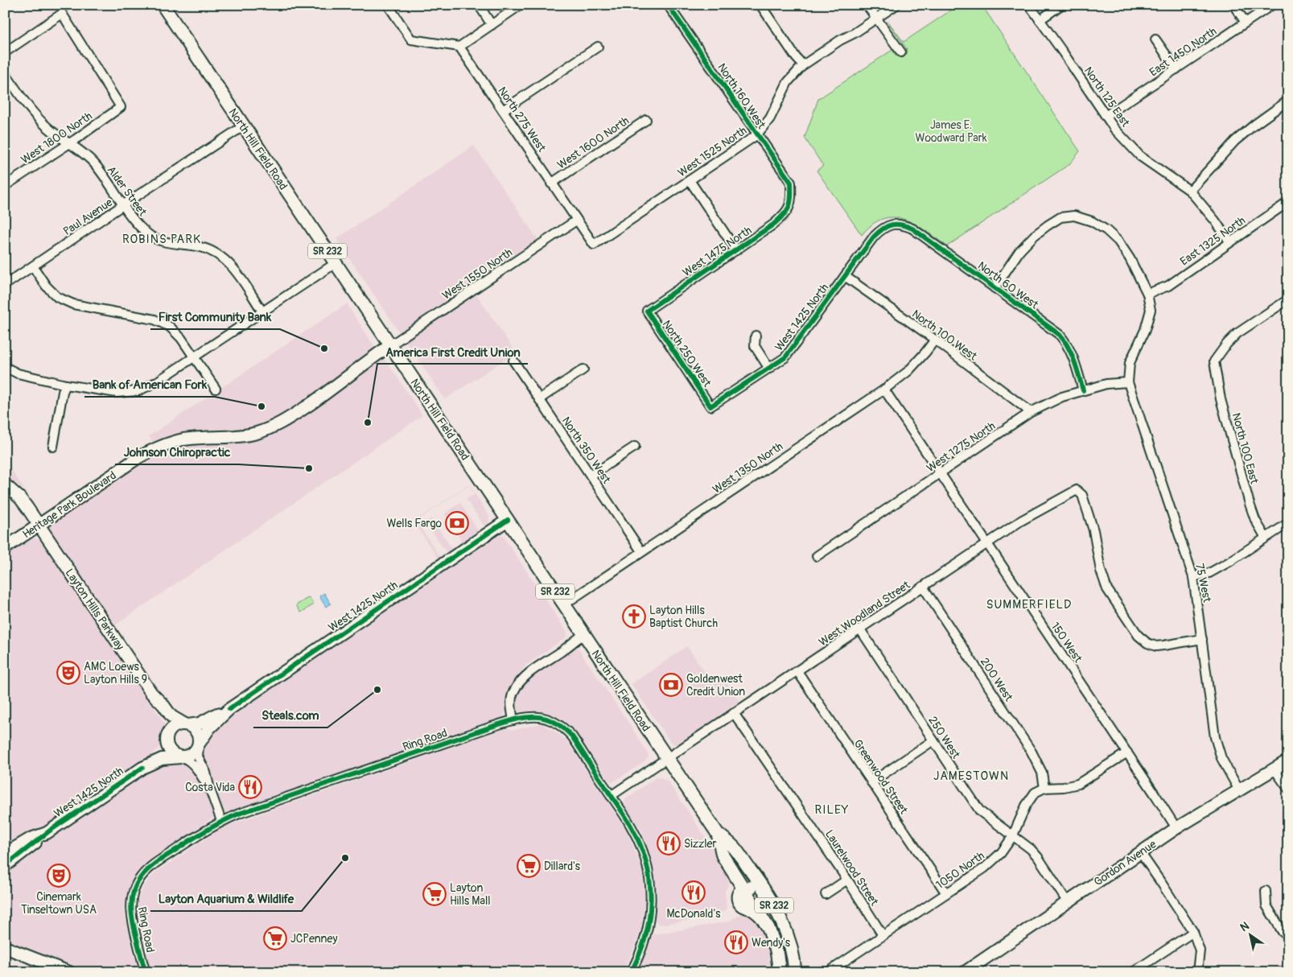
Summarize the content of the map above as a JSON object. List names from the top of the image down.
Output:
{
  "streets": {
    "main road": ["North Hill Field Road", "SR 232"],
    "street": [
      "East 1450 North",
      "North 160 West",
      "North 125 East",
      "North 275 West",
      "West 1800 North",
      "West 1600 North",
      "West 1525 North",
      "Alder Street",
      "Paul Avenue",
      "East 1325 North",
      "West 1475 North",
      "West 1550 North",
      "North 60 West",
      "West 1425 North",
      "North 100 West",
      "North 250 West",
      "West 1275 North",
      "North 100 East",
      "North 350 West",
      "West 1350 North",
      "Heritage Park Boulevard",
      "75 West",
      "Layton Hills Parkway",
      "West Woodland Street",
      "150 West",
      "200 West",
      "250 West",
      "Ring Road",
      "Greenwood Street",
      "Gordon Avenue",
      "Laurelwood Street",
      "1050 North"
    ]
  },
  "crossings": [
    ["East 1450 North", "North 125 East"],
    ["North 160 West", "West 1525 North"],
    ["North 160 West", "West 1475 North"],
    ["North 125 East", "East 1325 North"],
    ["North 275 West", "West 1600 North"],
    ["North 275 West", "West 1525 North"],
    ["North 275 West", "West 1550 North"],
    ["West 1800 North", "Alder Street"],
    ["North Hill Field Road", "Paul Avenue"],
    ["North Hill Field Road", "SR 232"],
    ["North Hill Field Road", "West 1550 North"],
    ["North Hill Field Road", "West 1425 North"],
    ["North Hill Field Road", "West 1350 North"],
    ["North Hill Field Road", "Heritage Park Boulevard"],
    ["North Hill Field Road", "West Woodland Street"],
    ["Alder Street", "Paul Avenue"],
    ["West 1475 North", "North 250 West"],
    ["West 1550 North", "Heritage Park Boulevard"],
    ["North 60 West", "West 1425 North"],
    ["North 60 West", "West 1275 North"],
    ["West 1425 North", "North 100 West"],
    ["West 1425 North", "North 250 West"],
    ["West 1425 North", "Layton Hills Parkway"],
    ["North 100 West", "West 1275 North"],
    ["North 100 West", "West 1350 North"],
    ["West 1275 North", "75 West"],
    ["West 1275 North", "150 West"],
    ["North 350 West", "West 1350 North"],
    ["West 1350 North", "150 West"],
    ["Heritage Park Boulevard", "Layton Hills Parkway"],
    ["75 West", "West Woodland Street"],
    ["75 West", "Gordon Avenue"],
    ["West Woodland Street", "150 West"],
    ["West Woodland Street", "200 West"],
    ["West Woodland Street", "250 West"],
    ["West Woodland Street", "Ring Road"],
    ["West Woodland Street", "Greenwood Street"],
    ["West Woodland Street", "Laurelwood Street"],
    ["150 West", "Gordon Avenue"],
    ["200 West", "1050 North"],
    ["250 West", "Gordon Avenue"],
    ["250 West", "1050 North"],
    ["Greenwood Street", "1050 North"],
    ["Laurelwood Street", "1050 North"]
  ],
  "districts": [
    "ROBINS PARK",
    "SUMMERFIELD",
    "JAMESTOWN",
    "RILEY"
  ],
  "parks": ["James E. Woodward Park"],
  "places": {
    "other": [
      "First Community Bank",
      "Bank of American Fork",
      "America First Credit Union",
      "Johnson Chiropractic",
      "Steals.com",
      "Layton Aquarium & Wildlife"
    ],
    "bank": ["Wells Fargo", "Goldenwest Credit Union"],
    "church": ["Layton Hills Baptist Church"],
    "theatre": ["AMC Loews Layton Hills 9", "Cinemark Tinseltown USA"],
    "restaurant": [
      "Costa Vida",
      "Sizzler",
      "McDonald's",
      "Wendy's"
    ],
    "supermarket": ["Dillard's", "Layton Hills Mall", "JCPenney"]
  },
  "north": "top left"
}
